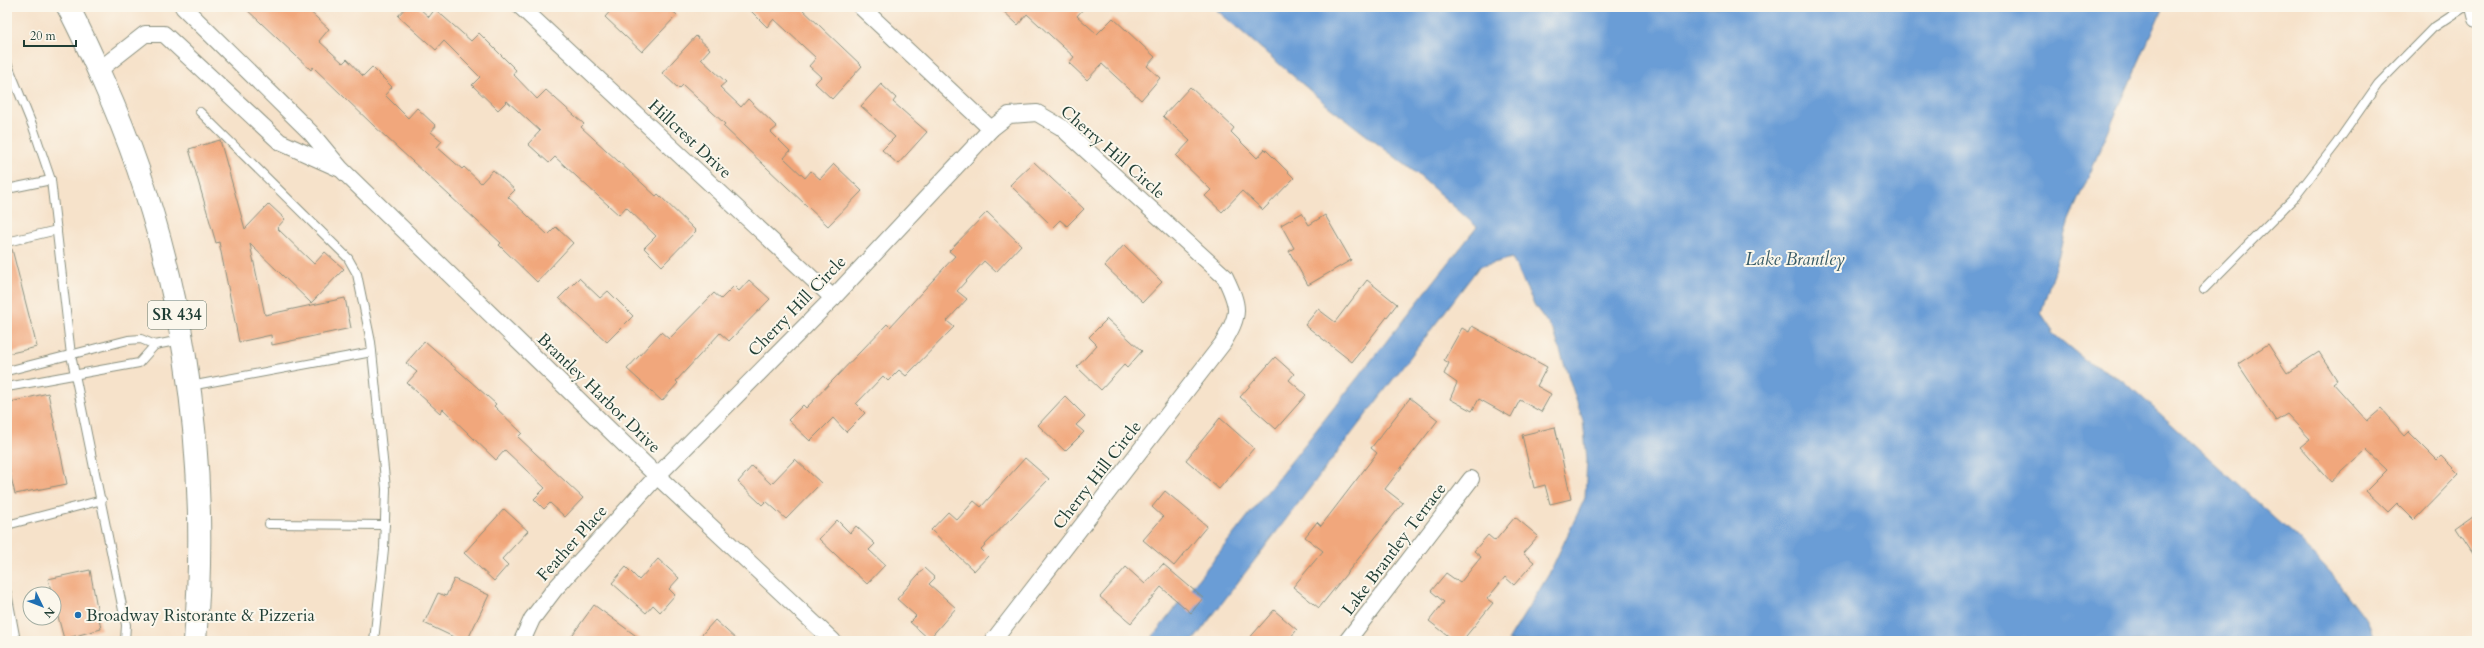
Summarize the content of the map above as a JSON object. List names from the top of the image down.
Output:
{
  "streets": {
    "main road": ["SR 434"],
    "street": [
      "Hillcrest Drive",
      "Cherry Hill Circle",
      "Brantley Harbor Drive",
      "Feather Place",
      "Lake Brantley Terrace"
    ]
  },
  "crossings": [
    ["Hillcrest Drive", "Cherry Hill Circle"],
    ["Cherry Hill Circle", "Brantley Harbor Drive"],
    ["Cherry Hill Circle", "Feather Place"],
    ["SR 434", "Brantley Harbor Drive"],
    ["Brantley Harbor Drive", "Feather Place"]
  ],
  "water": ["Lake Brantley"],
  "places": ["Broadway Ristorante & Pizzeria"],
  "scale_bar": "20 m",
  "north": "bottom right"
}
